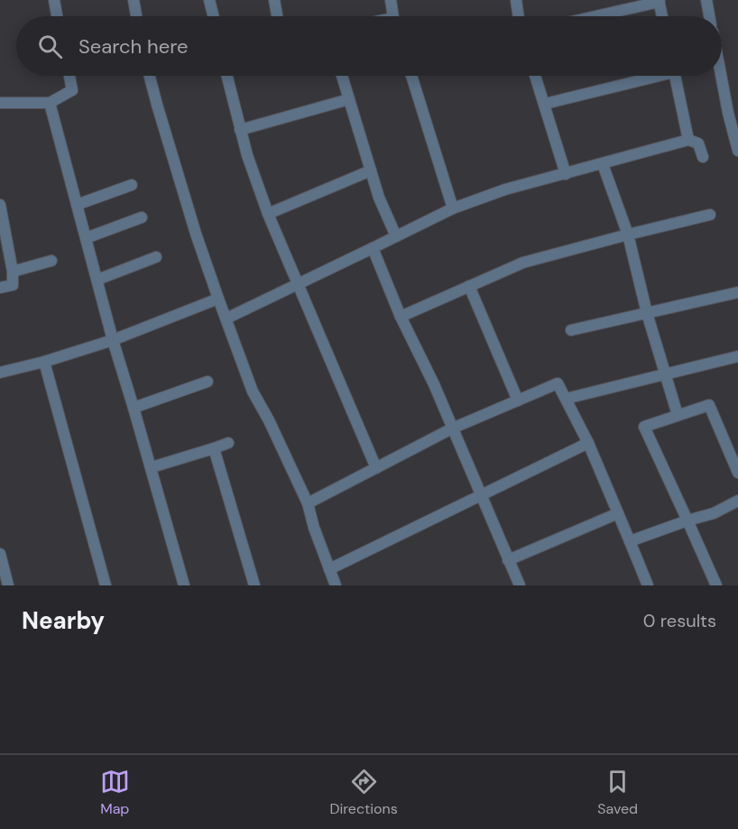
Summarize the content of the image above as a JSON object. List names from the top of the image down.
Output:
{
  "page": {
    "search": "Search here",
    "heading": ["Nearby", "0 results"],
    "nav": ["Map", "Directions", "Saved"]
  }
}
